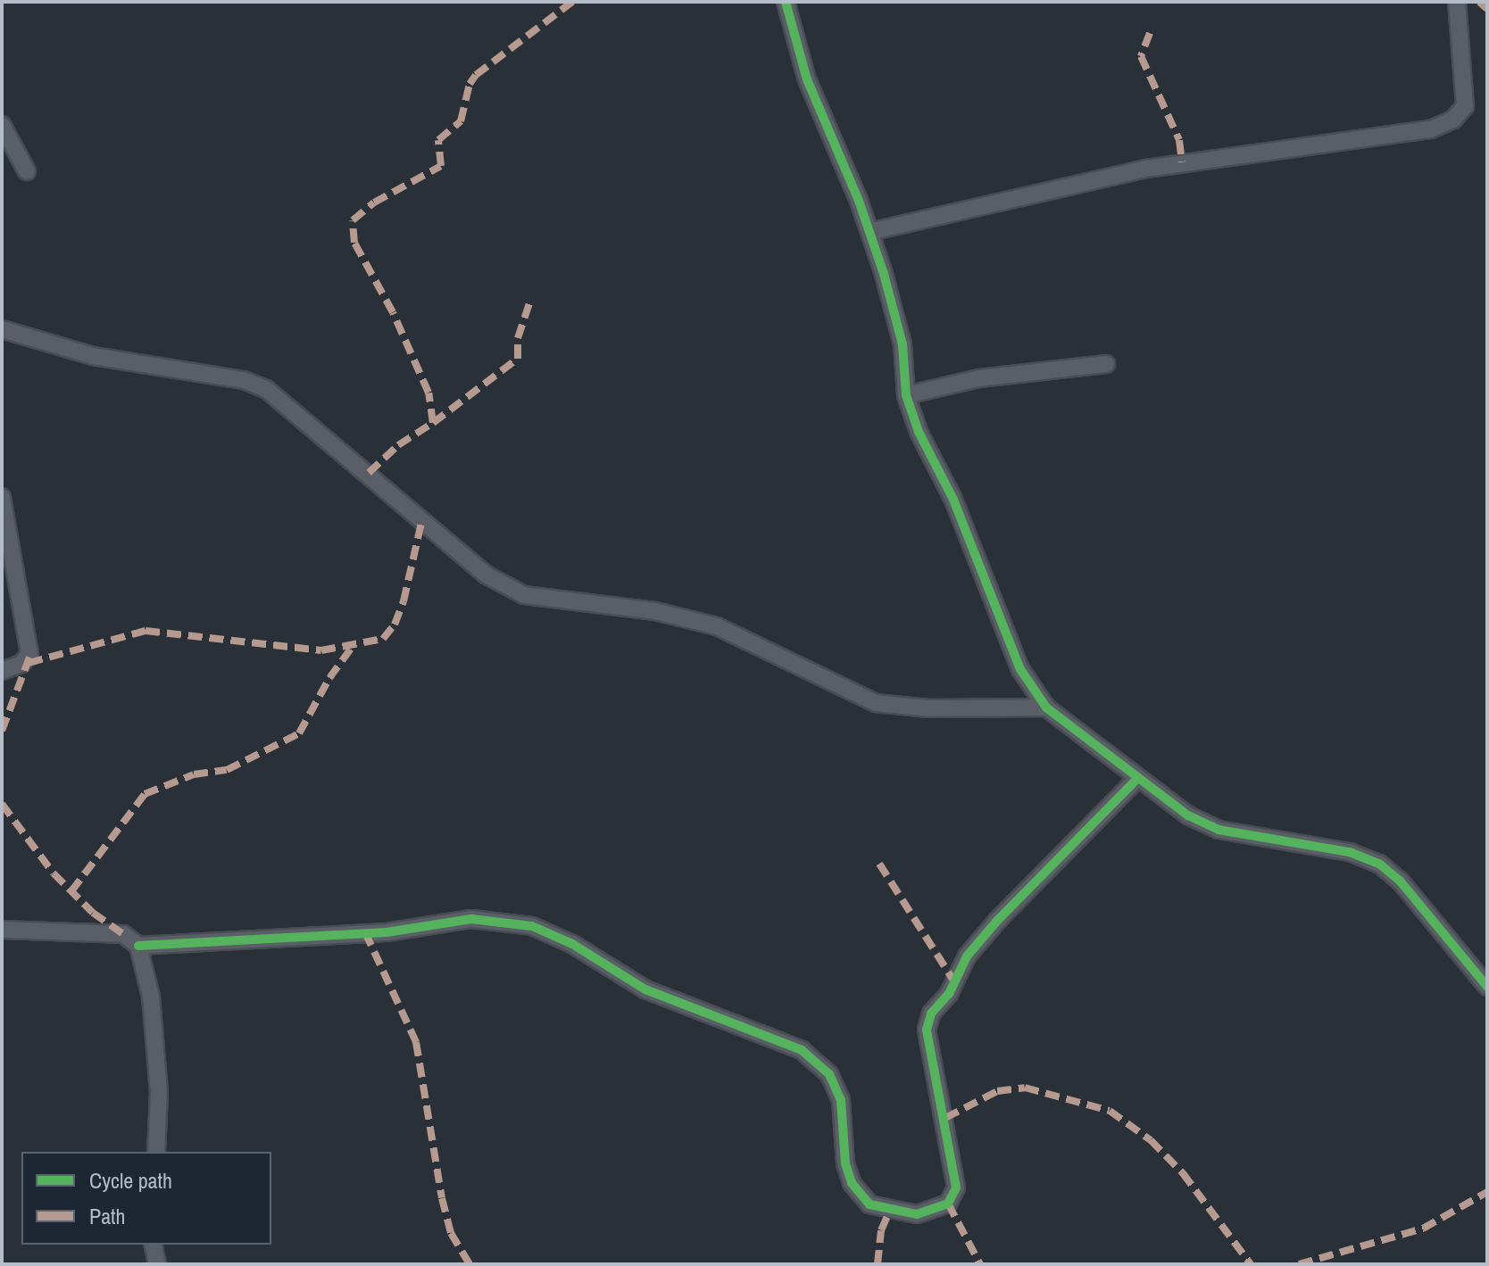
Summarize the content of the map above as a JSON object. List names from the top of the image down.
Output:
{
  "legend": ["Cycle path", "Path"]
}
